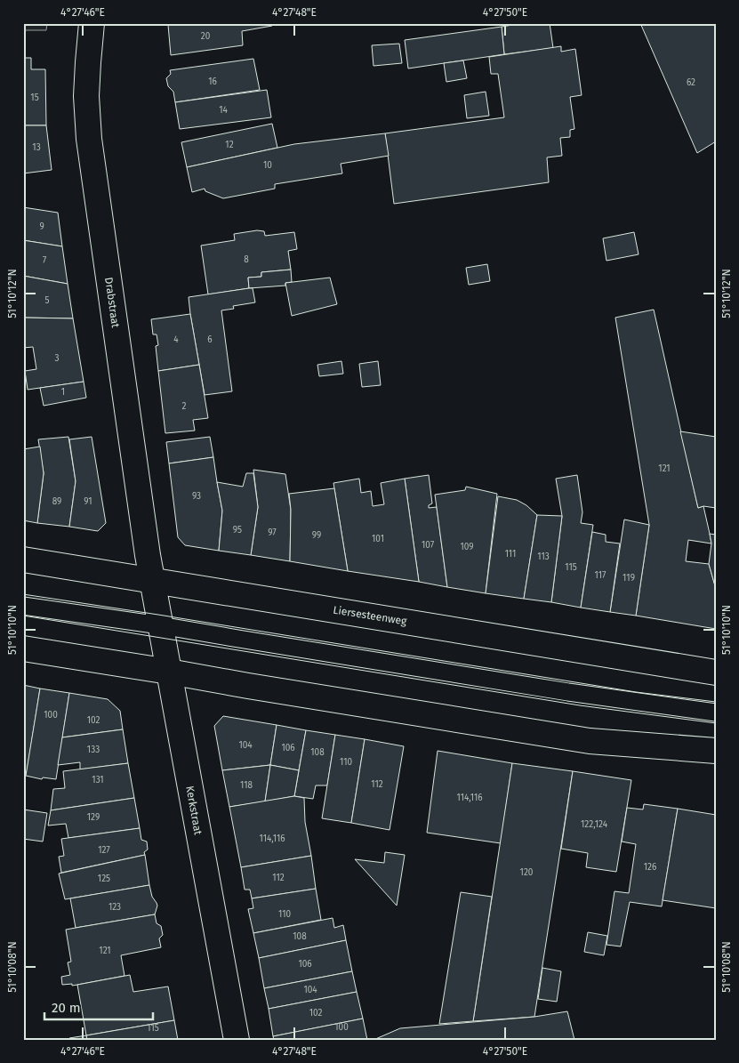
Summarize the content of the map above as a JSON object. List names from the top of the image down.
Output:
{
  "streets": {
    "main road": ["Drabstraat", "Liersesteenweg", "Kerkstraat"]
  },
  "crossings": [
    ["Drabstraat", "Liersesteenweg"],
    ["Drabstraat", "Kerkstraat"],
    ["Liersesteenweg", "Kerkstraat"]
  ],
  "house_numbers": [
    "20",
    "16",
    "62",
    "15",
    "14",
    "12",
    "13",
    "10",
    "9",
    "8",
    "7",
    "5",
    "4",
    "6",
    "3",
    "1",
    "2",
    "121",
    "93",
    "89",
    "91",
    "95",
    "97",
    "99",
    "101",
    "107",
    "109",
    "111",
    "113",
    "115",
    "117",
    "119",
    "100",
    "102",
    "104",
    "106",
    "133",
    "108",
    "110",
    "131",
    "112",
    "118",
    "114,116",
    "129",
    "122,124",
    "114,116",
    "127",
    "126",
    "120",
    "112",
    "125",
    "123",
    "110",
    "108",
    "121",
    "106",
    "104",
    "102",
    "100",
    "115"
  ],
  "scale_bar": "20 m",
  "coordinates": [
    "4°27'46\"E",
    "4°27'48\"E",
    "4°27'50\"E",
    "51°10'12\"N",
    "51°10'10\"N",
    "51°10'08\"N"
  ]
}
